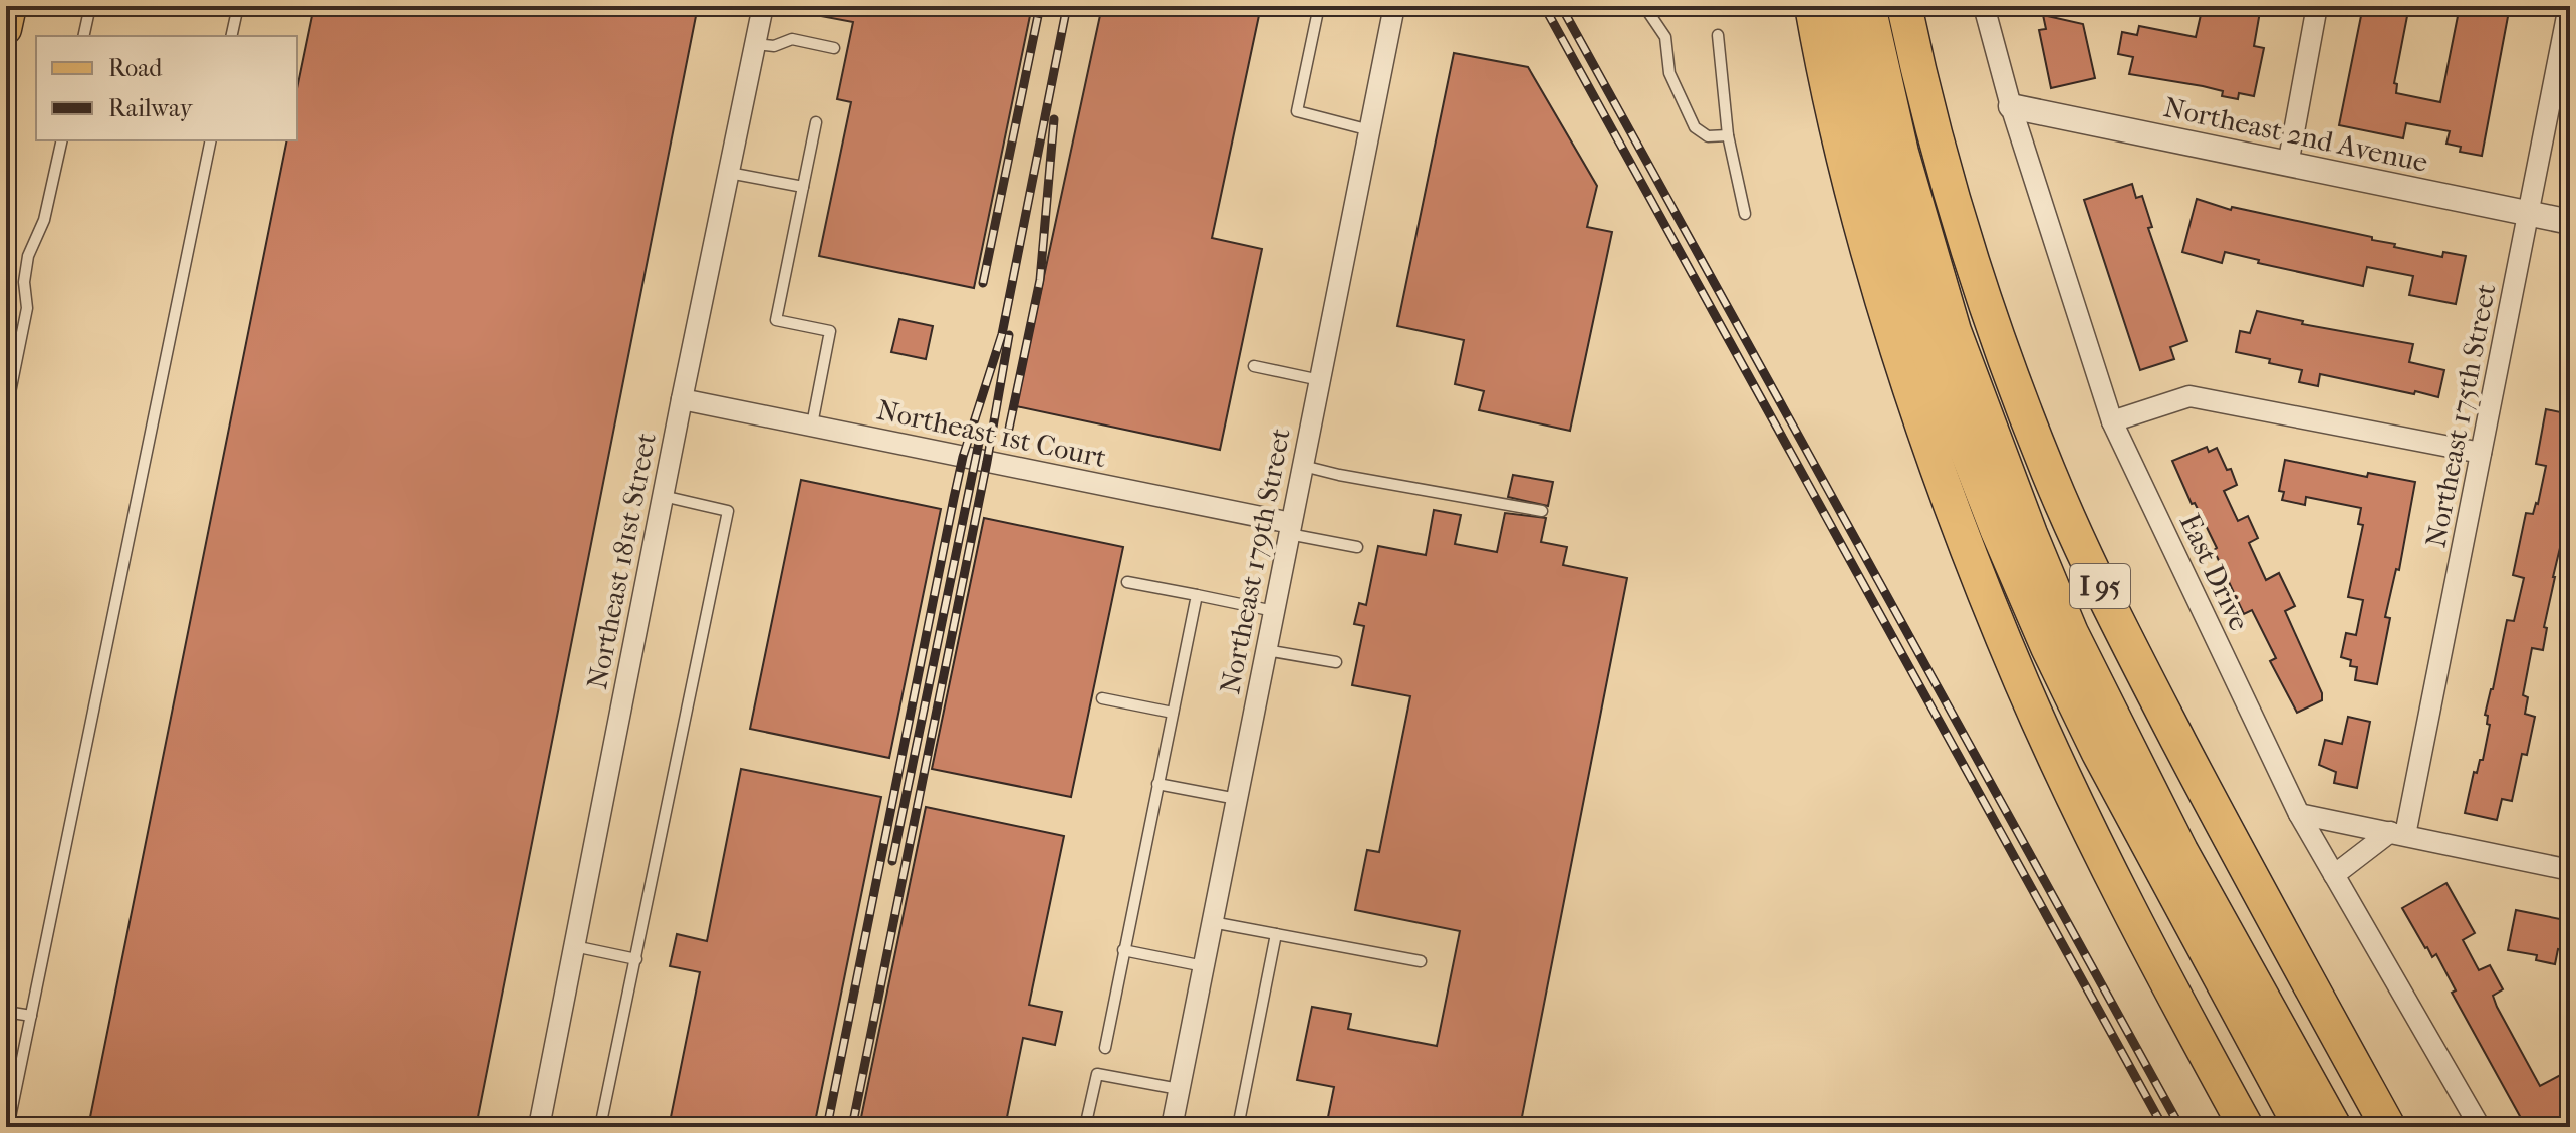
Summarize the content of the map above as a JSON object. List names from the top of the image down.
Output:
{
  "streets": {
    "highway": ["I 95"],
    "street": [
      "Northeast 2nd Avenue",
      "Northeast 175th Street",
      "Northeast 1st Court",
      "Northeast 181st Street",
      "Northeast 179th Street",
      "East Drive"
    ]
  },
  "crossings": [
    ["Northeast 2nd Avenue", "Northeast 175th Street"],
    ["Northeast 2nd Avenue", "East Drive"],
    ["Northeast 1st Court", "Northeast 181st Street"],
    ["Northeast 1st Court", "Northeast 179th Street"]
  ],
  "legend": ["Road", "Railway"]
}
